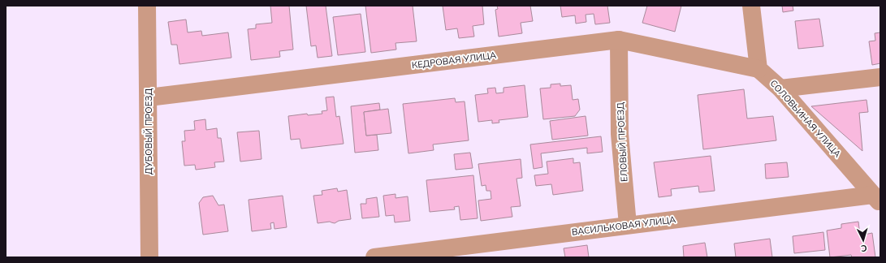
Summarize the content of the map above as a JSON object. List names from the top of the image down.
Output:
{
  "streets": {
    "street": [
      "КЕДРОВАЯ УЛИЦА",
      "СОЛОВЬИНАЯ УЛИЦА",
      "ДУБОВЫЙ ПРОЕЗД",
      "ЕЛОВЫЙ ПРОЕЗД",
      "ВАСИЛЬКОВАЯ УЛИЦА"
    ]
  },
  "crossings": [
    ["КЕДРОВАЯ УЛИЦА", "СОЛОВЬИНАЯ УЛИЦА"],
    ["КЕДРОВАЯ УЛИЦА", "ДУБОВЫЙ ПРОЕЗД"],
    ["КЕДРОВАЯ УЛИЦА", "ЕЛОВЫЙ ПРОЕЗД"],
    ["СОЛОВЬИНАЯ УЛИЦА", "ВАСИЛЬКОВАЯ УЛИЦА"],
    ["ЕЛОВЫЙ ПРОЕЗД", "ВАСИЛЬКОВАЯ УЛИЦА"]
  ],
  "north": "bottom"
}
